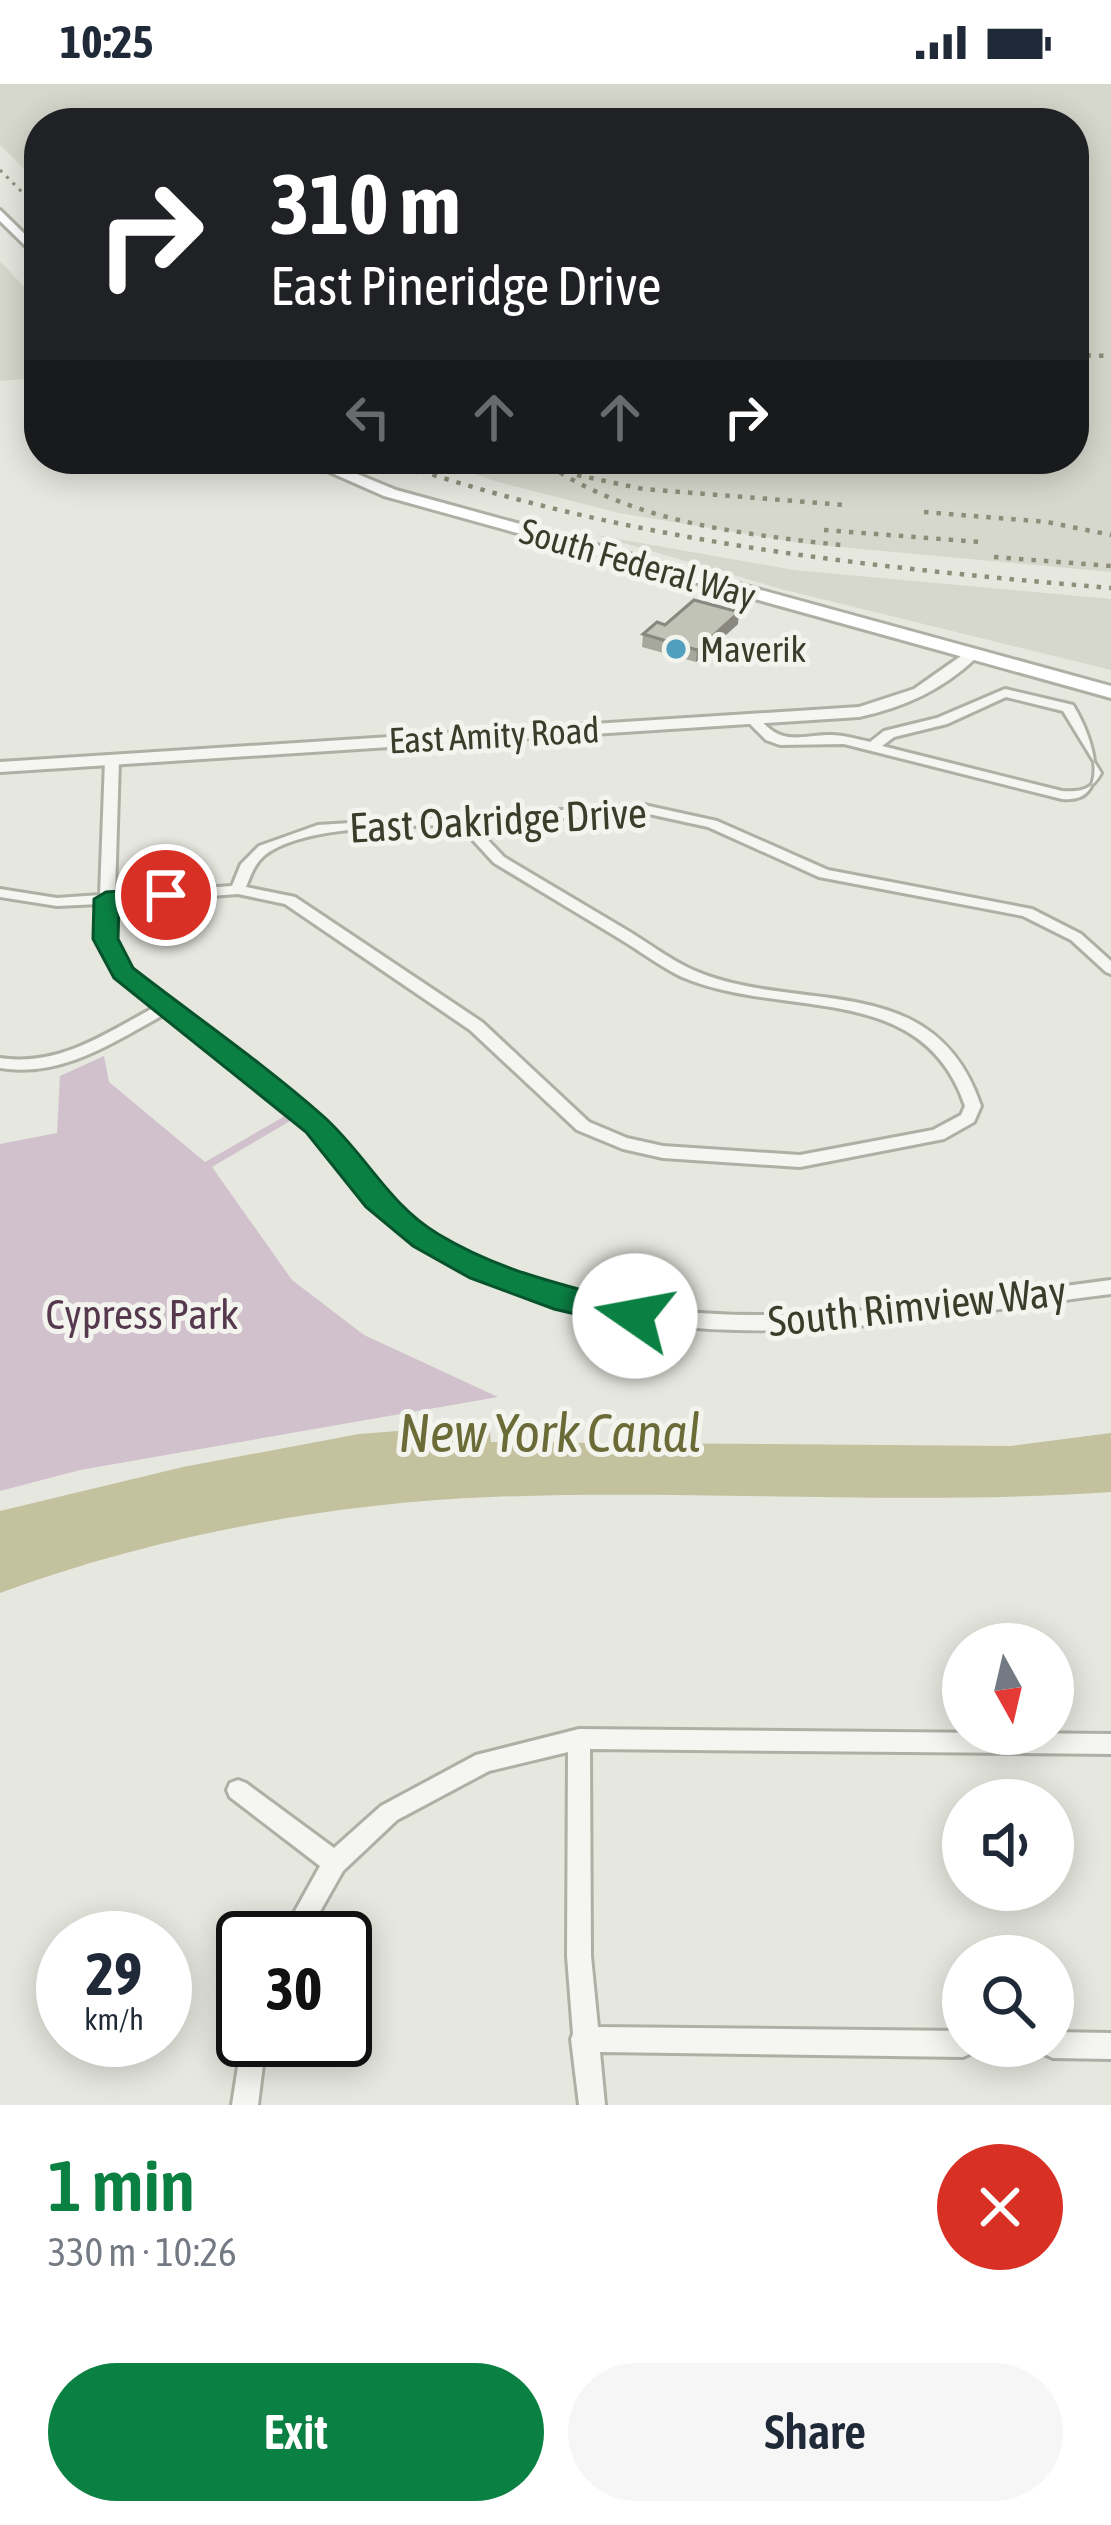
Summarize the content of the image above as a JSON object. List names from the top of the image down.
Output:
{
  "streets": {
    "main road": ["South Federal Way"],
    "street": ["East Amity Road", "East Oakridge Drive", "South Rimview Way"]
  },
  "crossings": [
    ["South Federal Way", "East Amity Road"],
    ["East Amity Road", "South Rimview Way"]
  ],
  "water": ["New York Canal"],
  "parks": ["Cypress Park"],
  "places": ["Maverik"],
  "north": "bottom",
  "page": {
    "status": "10:25",
    "turn": ["310 m", "East Pineridge Drive"],
    "speed": "29 km/h",
    "limit": "30",
    "heading": ["1 min", "330 m · 10:26"],
    "buttons": ["Exit", "Share"]
  }
}
